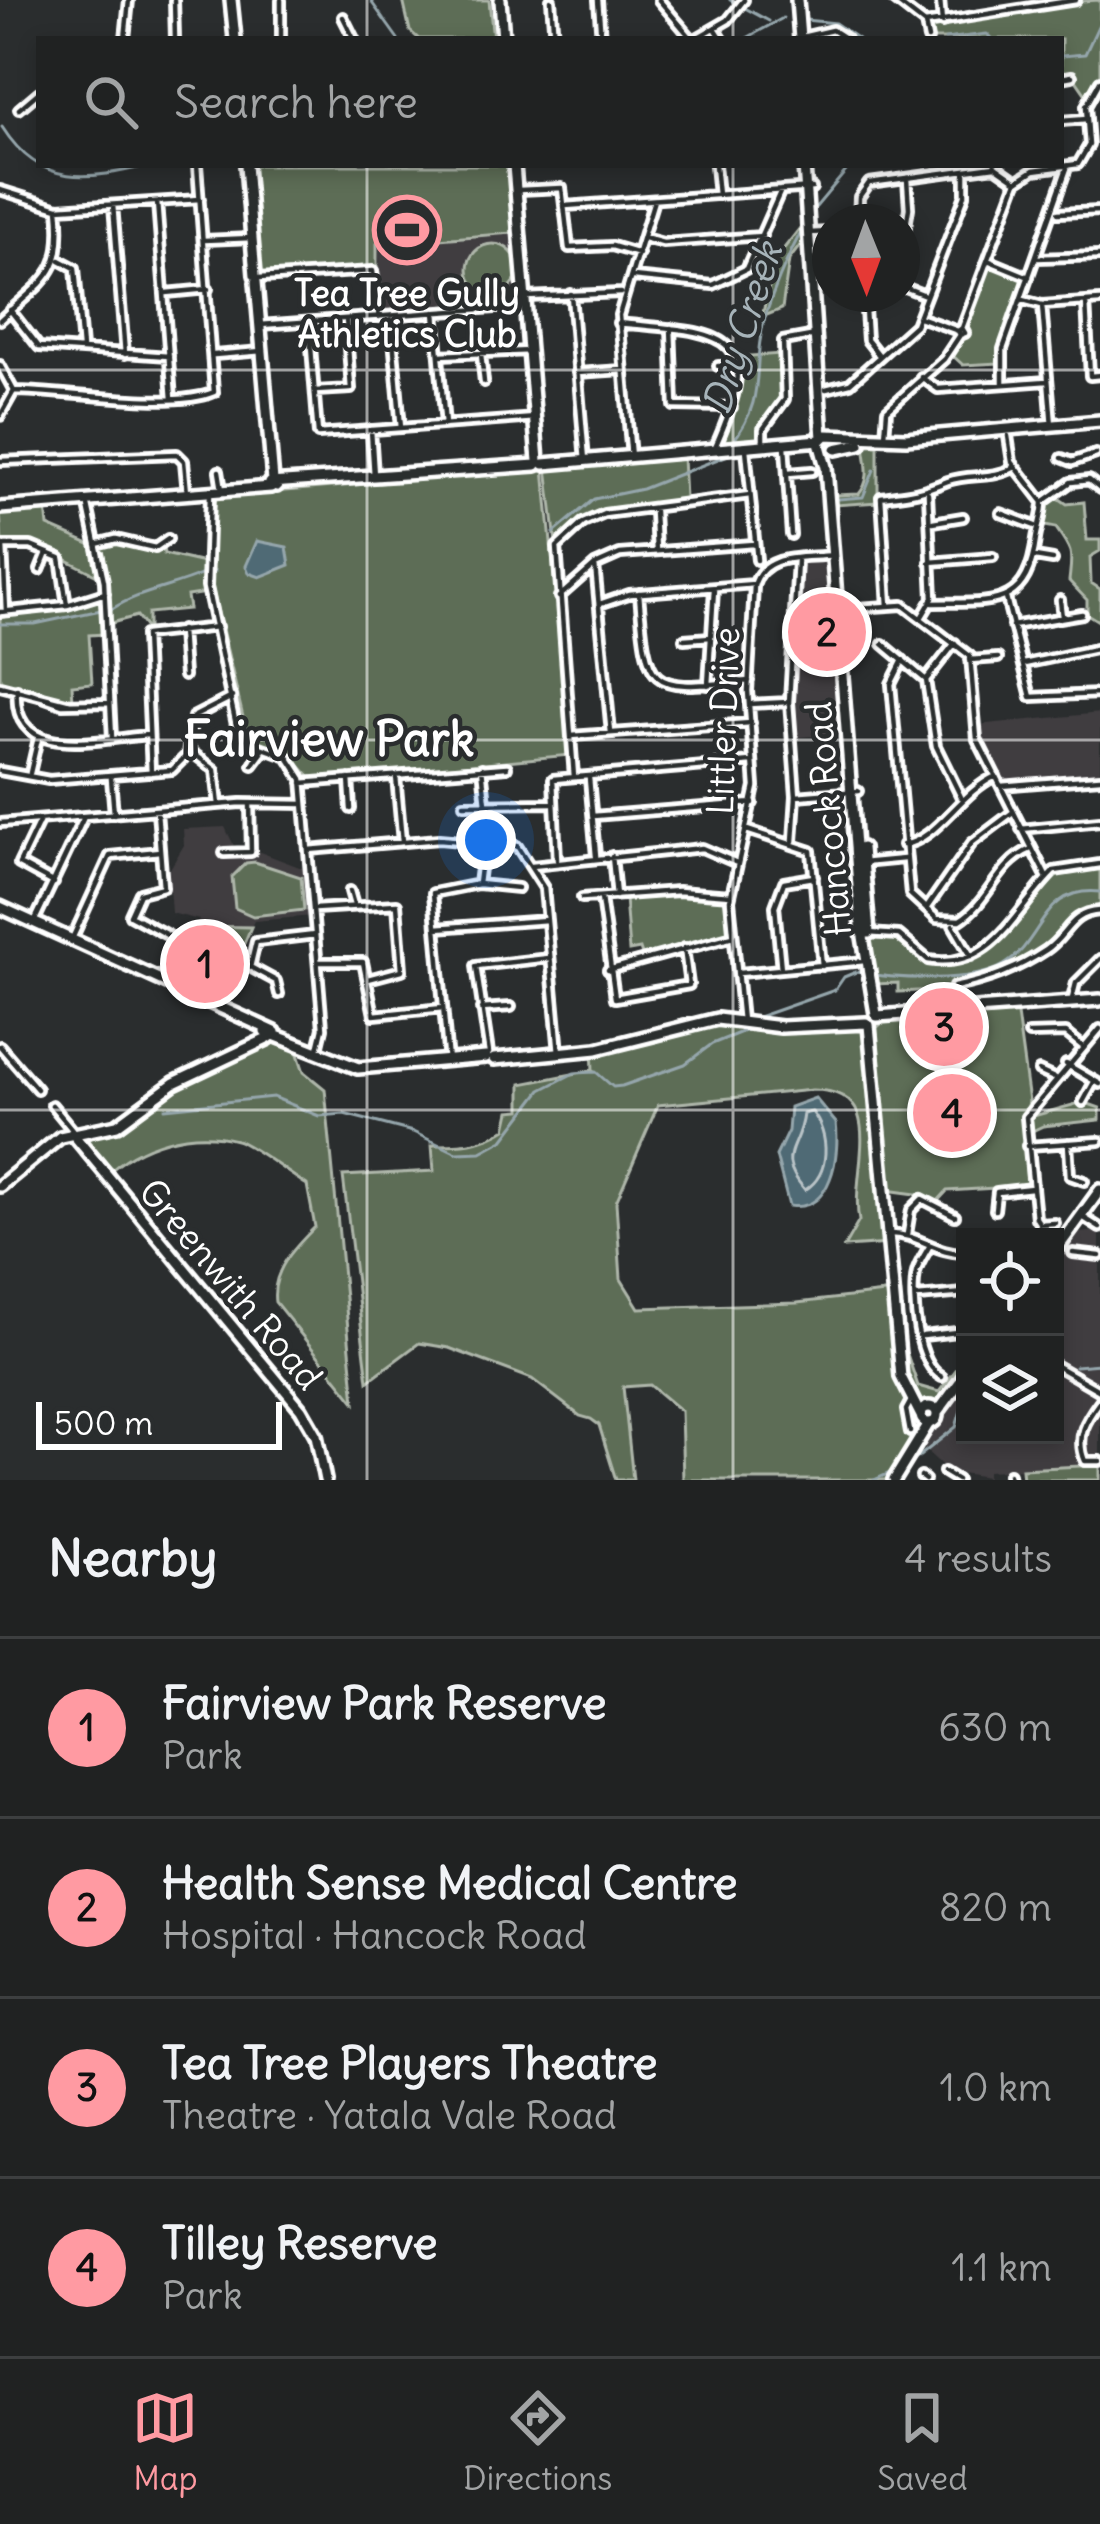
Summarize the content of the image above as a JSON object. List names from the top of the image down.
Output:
{
  "streets": {
    "main road": ["Hancock Road", "Greenwith Road"],
    "street": ["Littler Drive"]
  },
  "crossings": [
    ["Littler Drive", "Hancock Road"]
  ],
  "districts": ["Fairview Park"],
  "water": ["Dry Creek"],
  "places": {
    "sports": ["Tea Tree Gully Athletics Club"]
  },
  "scale_bar": "500 m",
  "north": "bottom",
  "page": {
    "search": "Search here",
    "pins": [
      "2",
      "1",
      "3",
      "4"
    ],
    "scale": "500 m",
    "heading": ["Nearby", "4 results"],
    "list": [
      {
        "mark": "1",
        "name": "Fairview Park Reserve",
        "note": "Park",
        "value": "630 m"
      },
      {
        "mark": "2",
        "name": "Health Sense Medical Centre",
        "note": "Hospital · Hancock Road",
        "value": "820 m"
      },
      {
        "mark": "3",
        "name": "Tea Tree Players Theatre",
        "note": "Theatre · Yatala Vale Road",
        "value": "1.0 km"
      },
      {
        "mark": "4",
        "name": "Tilley Reserve",
        "note": "Park",
        "value": "1.1 km"
      }
    ],
    "nav": ["Map", "Directions", "Saved"]
  }
}
